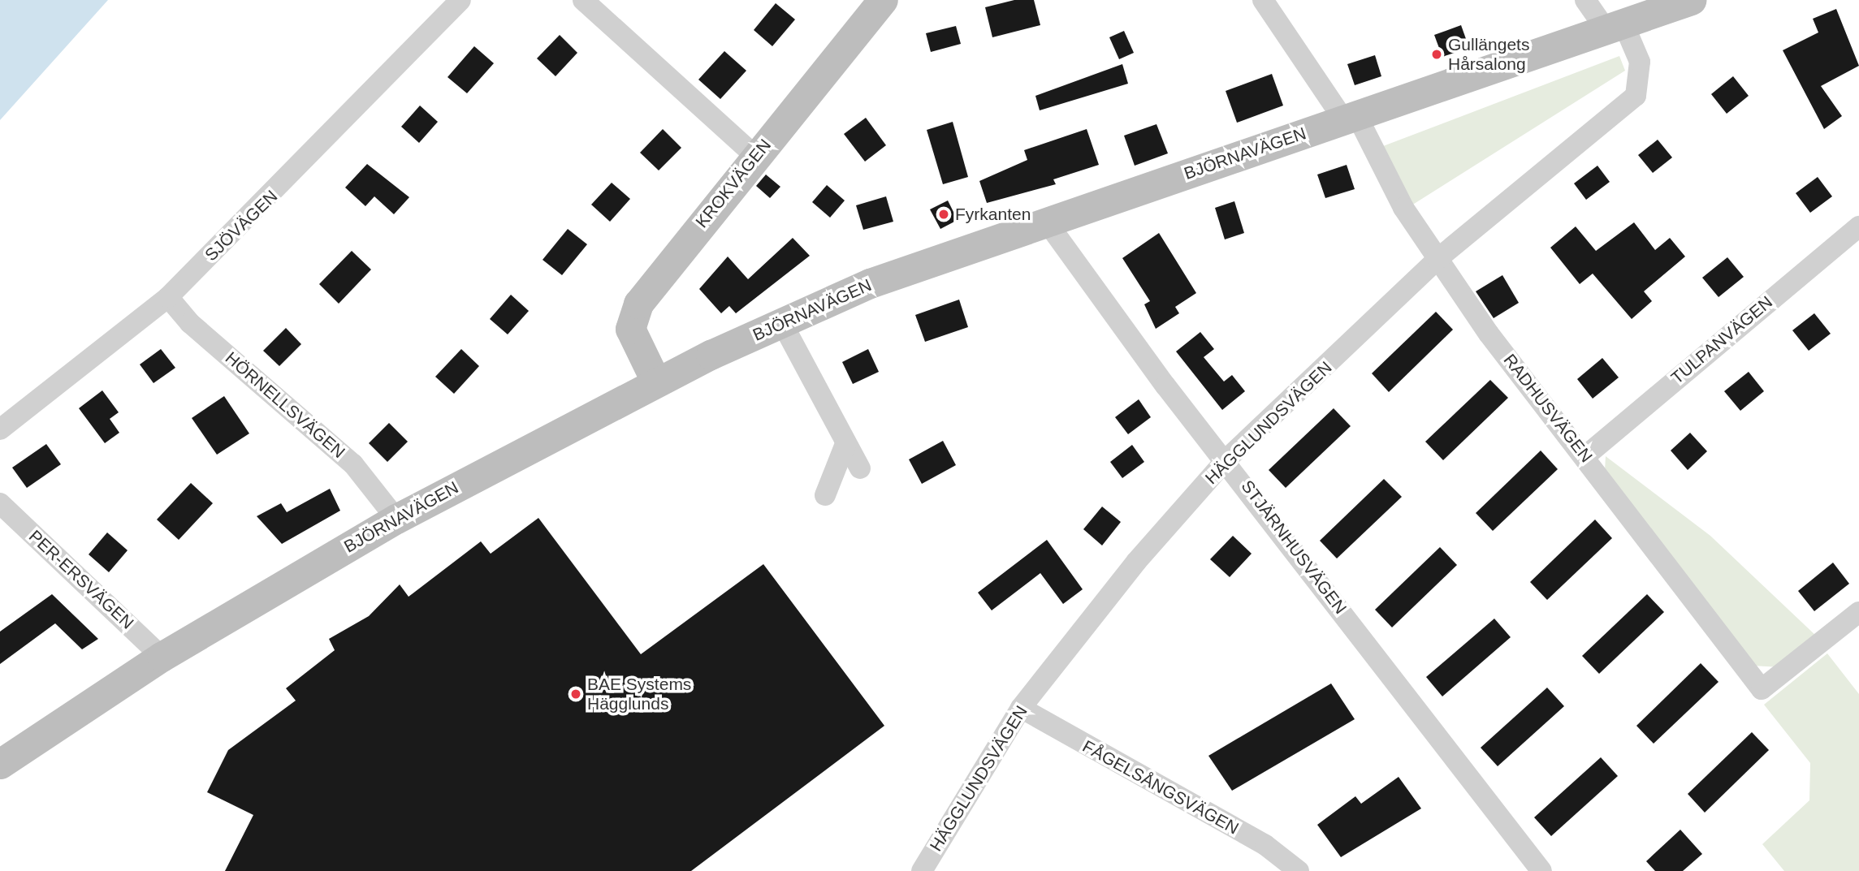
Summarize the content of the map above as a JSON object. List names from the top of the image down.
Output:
{
  "streets": {
    "main road": ["BJÖRNAVÄGEN", "KROKVÄGEN"],
    "street": [
      "SJÖVÄGEN",
      "TULPANVÄGEN",
      "HÖRNELLSVÄGEN",
      "RADHUSVÄGEN",
      "HÄGGLUNDSVÄGEN",
      "STJÄRNHUSVÄGEN",
      "PER-ERSVÄGEN",
      "FÅGELSÅNGSVÄGEN"
    ]
  },
  "crossings": [
    ["BJÖRNAVÄGEN", "KROKVÄGEN"],
    ["BJÖRNAVÄGEN", "HÖRNELLSVÄGEN"],
    ["BJÖRNAVÄGEN", "RADHUSVÄGEN"],
    ["BJÖRNAVÄGEN", "HÄGGLUNDSVÄGEN"],
    ["BJÖRNAVÄGEN", "STJÄRNHUSVÄGEN"],
    ["BJÖRNAVÄGEN", "PER-ERSVÄGEN"],
    ["SJÖVÄGEN", "HÖRNELLSVÄGEN"],
    ["TULPANVÄGEN", "RADHUSVÄGEN"],
    ["RADHUSVÄGEN", "HÄGGLUNDSVÄGEN"],
    ["HÄGGLUNDSVÄGEN", "STJÄRNHUSVÄGEN"],
    ["HÄGGLUNDSVÄGEN", "FÅGELSÅNGSVÄGEN"]
  ],
  "places": ["Gullängets Hårsalong", "Fyrkanten", "BAE Systems Hägglunds"]
}
